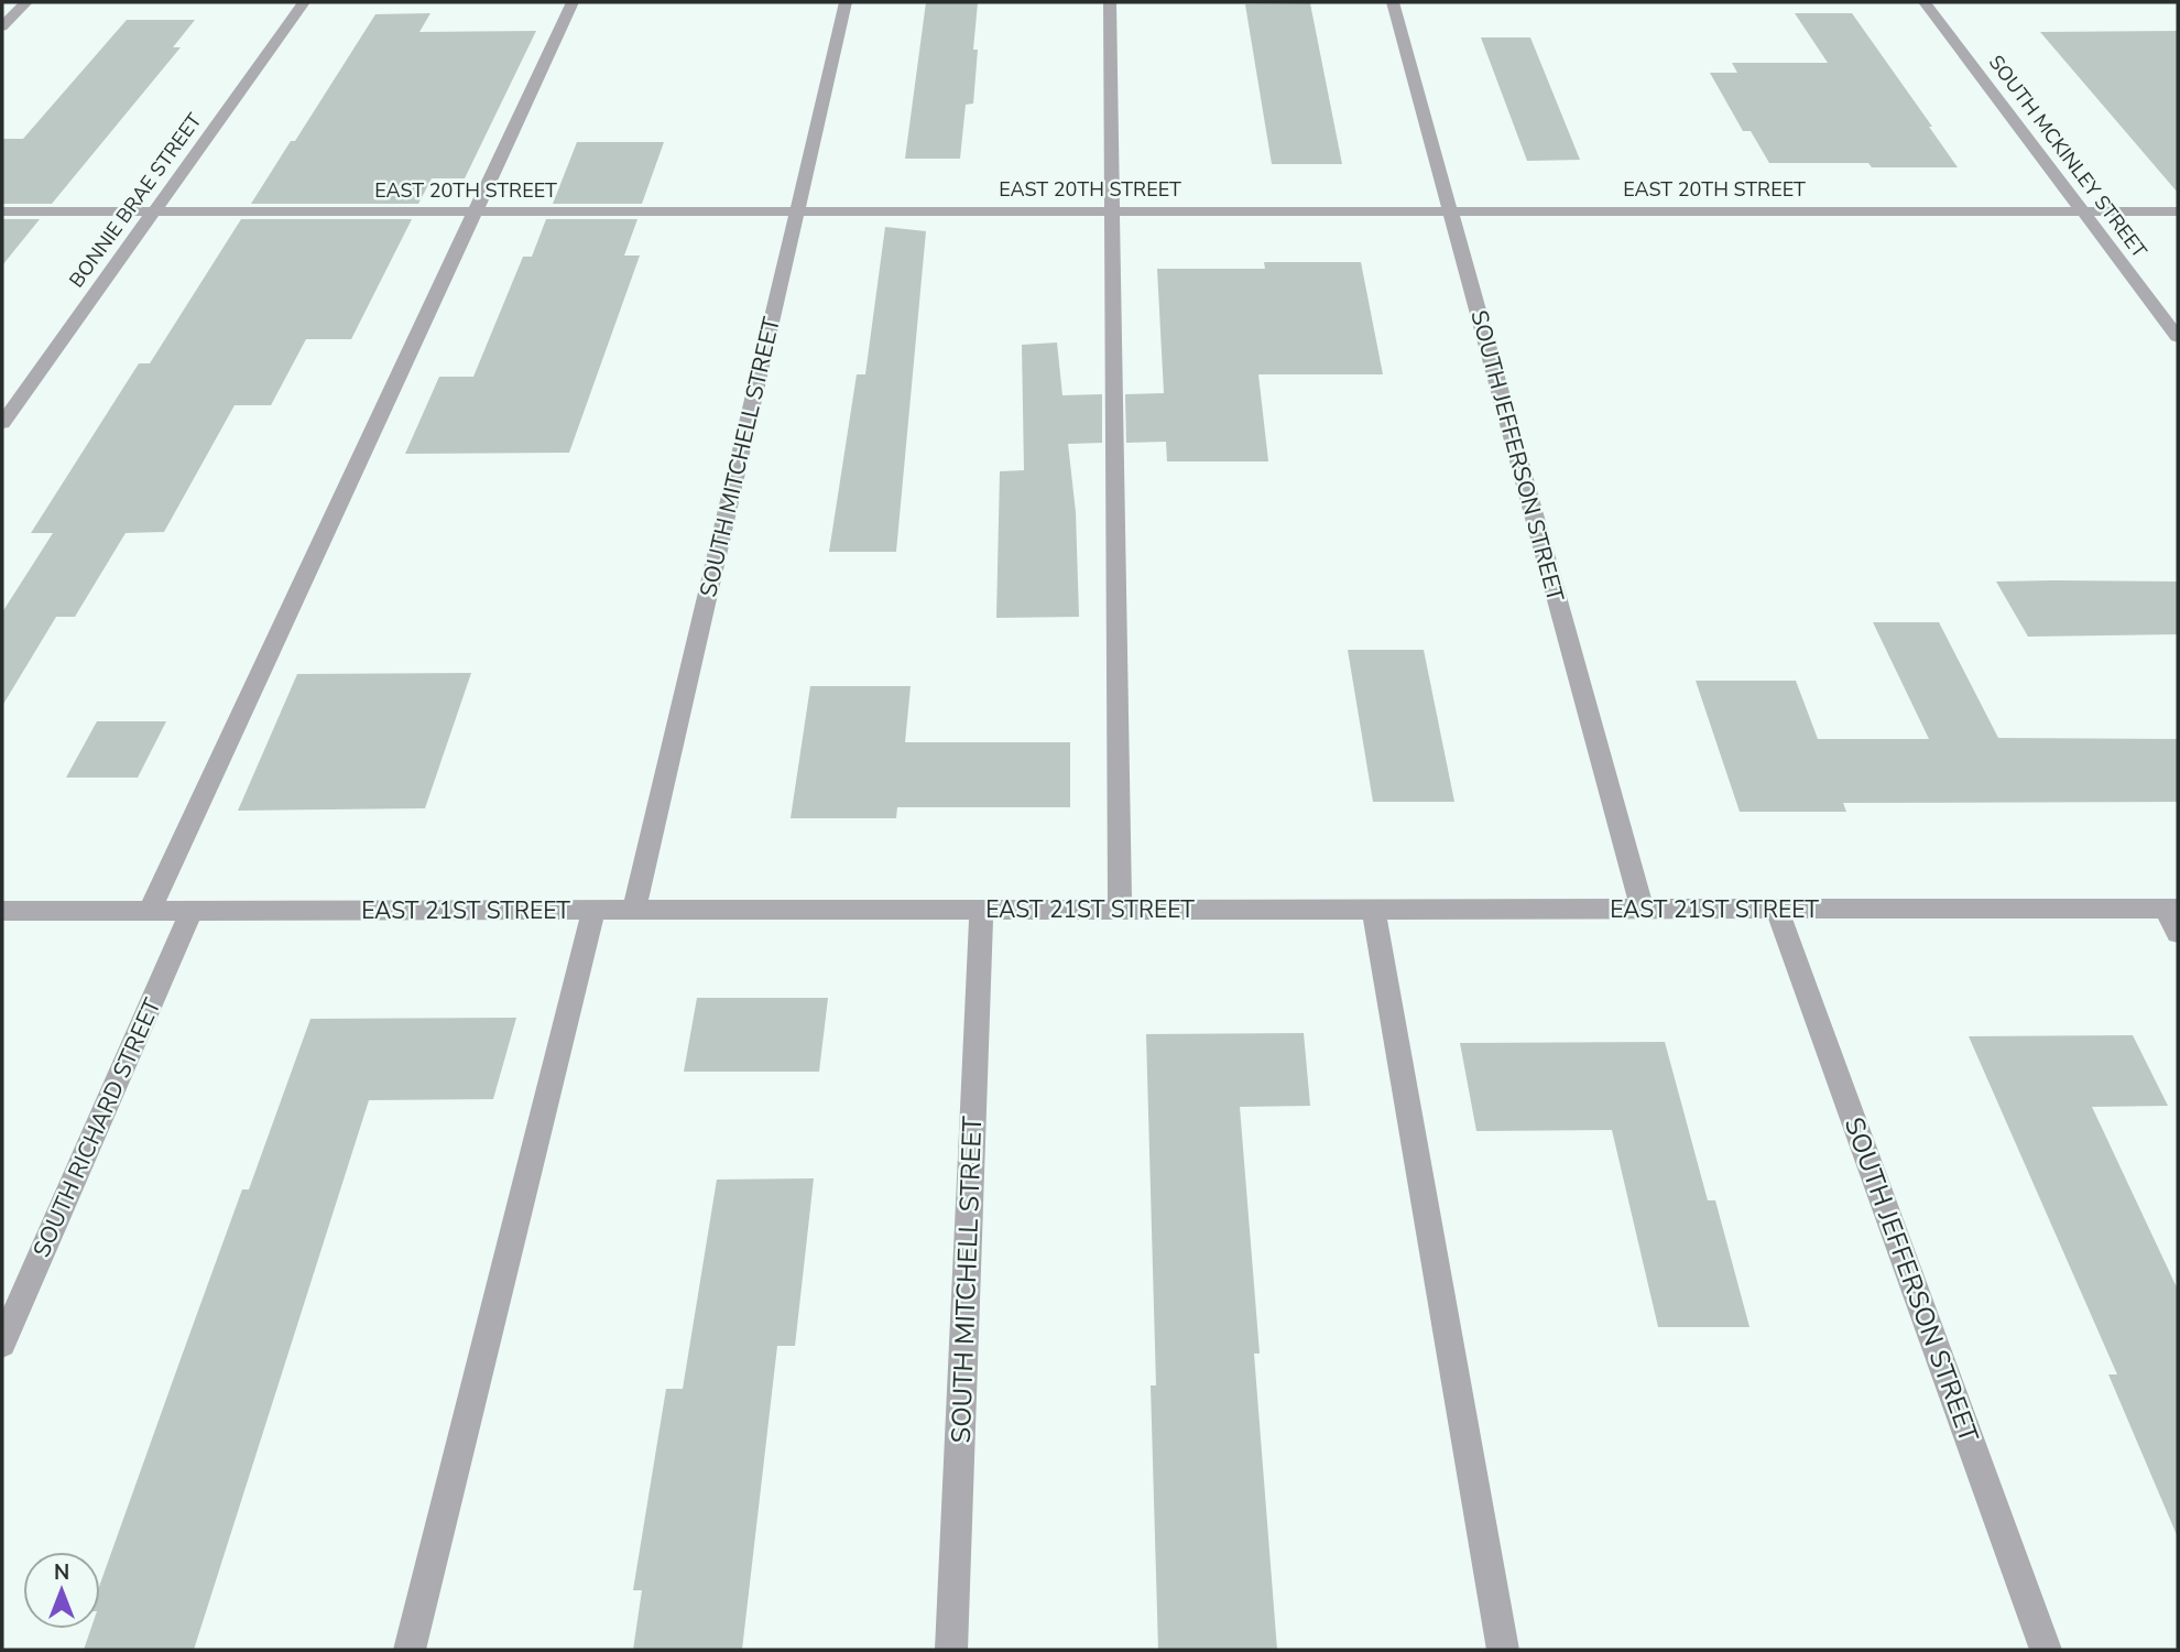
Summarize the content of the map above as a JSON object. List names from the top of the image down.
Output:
{
  "streets": {
    "street": [
      "SOUTH MCKINLEY STREET",
      "EAST 20TH STREET",
      "BONNIE BRAE STREET",
      "SOUTH JEFFERSON STREET",
      "SOUTH MITCHELL STREET",
      "EAST 21ST STREET",
      "SOUTH RICHARD STREET"
    ]
  },
  "crossings": [
    ["SOUTH MCKINLEY STREET", "EAST 20TH STREET"],
    ["EAST 20TH STREET", "BONNIE BRAE STREET"],
    ["EAST 20TH STREET", "SOUTH JEFFERSON STREET"],
    ["EAST 20TH STREET", "SOUTH MITCHELL STREET"],
    ["SOUTH JEFFERSON STREET", "EAST 21ST STREET"],
    ["SOUTH MITCHELL STREET", "EAST 21ST STREET"],
    ["EAST 21ST STREET", "SOUTH RICHARD STREET"]
  ],
  "north": "top"
}
